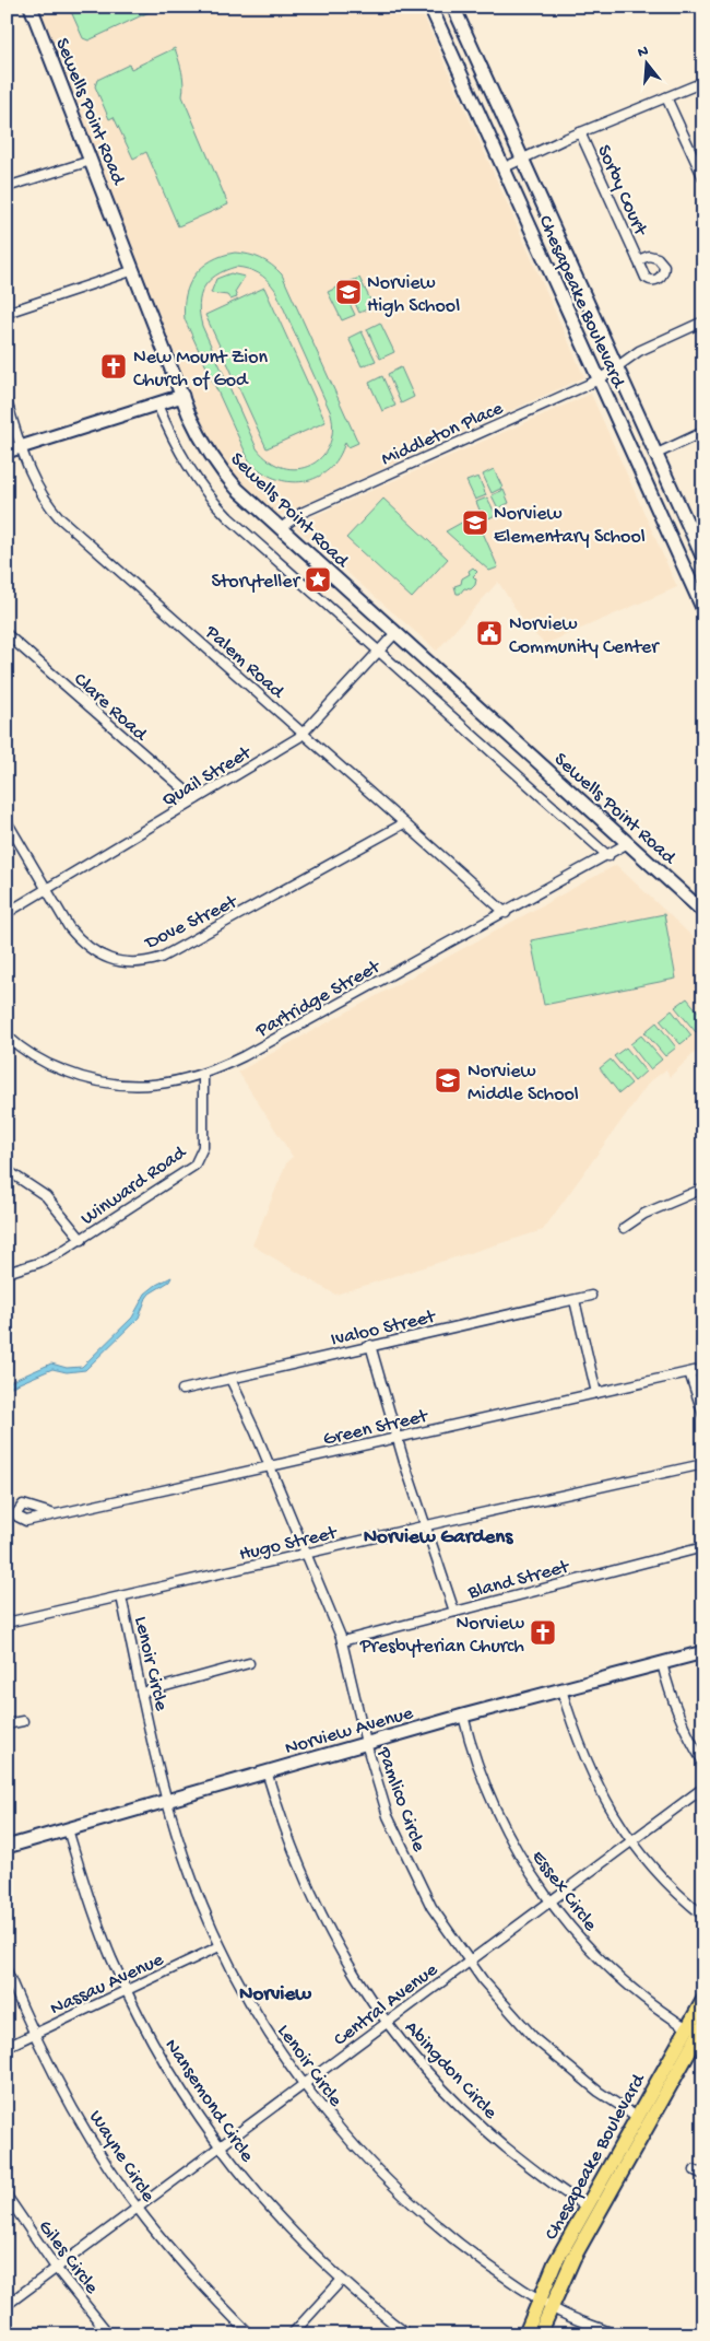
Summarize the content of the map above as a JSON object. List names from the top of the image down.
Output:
{
  "streets": {
    "main road": ["Sewells Point Road", "Chesapeake Boulevard", "Norview Avenue"],
    "street": [
      "Sorby Court",
      "Middleton Place",
      "Palem Road",
      "Clare Road",
      "Quail Street",
      "Dove Street",
      "Partridge Street",
      "Winward Road",
      "Ivaloo Street",
      "Green Street",
      "Hugo Street",
      "Bland Street",
      "Lenoir Circle",
      "Pamlico Circle",
      "Essex Circle",
      "Nassau Avenue",
      "Central Avenue",
      "Abingdon Circle",
      "Nansemond Circle",
      "Wayne Circle",
      "Giles Circle"
    ]
  },
  "crossings": [
    ["Sewells Point Road", "Middleton Place"],
    ["Sewells Point Road", "Quail Street"],
    ["Sewells Point Road", "Partridge Street"],
    ["Chesapeake Boulevard", "Middleton Place"],
    ["Chesapeake Boulevard", "Lenoir Circle"],
    ["Chesapeake Boulevard", "Pamlico Circle"],
    ["Chesapeake Boulevard", "Essex Circle"],
    ["Chesapeake Boulevard", "Abingdon Circle"],
    ["Palem Road", "Quail Street"],
    ["Palem Road", "Dove Street"],
    ["Palem Road", "Partridge Street"],
    ["Clare Road", "Quail Street"],
    ["Quail Street", "Dove Street"],
    ["Partridge Street", "Winward Road"],
    ["Ivaloo Street", "Pamlico Circle"],
    ["Green Street", "Pamlico Circle"],
    ["Hugo Street", "Lenoir Circle"],
    ["Hugo Street", "Pamlico Circle"],
    ["Bland Street", "Pamlico Circle"],
    ["Lenoir Circle", "Norview Avenue"],
    ["Lenoir Circle", "Nassau Avenue"],
    ["Lenoir Circle", "Central Avenue"],
    ["Norview Avenue", "Pamlico Circle"],
    ["Norview Avenue", "Essex Circle"],
    ["Norview Avenue", "Abingdon Circle"],
    ["Norview Avenue", "Nansemond Circle"],
    ["Pamlico Circle", "Central Avenue"],
    ["Essex Circle", "Central Avenue"],
    ["Nassau Avenue", "Nansemond Circle"],
    ["Nassau Avenue", "Wayne Circle"],
    ["Central Avenue", "Abingdon Circle"],
    ["Central Avenue", "Nansemond Circle"],
    ["Central Avenue", "Wayne Circle"],
    ["Central Avenue", "Giles Circle"]
  ],
  "districts": ["Norview Gardens", "Norview"],
  "places": {
    "school or university": ["Norview High School", "Norview Elementary School", "Norview Middle School"],
    "church": ["New Mount Zion Church of God", "Norview Presbyterian Church"],
    "place": ["Storyteller"],
    "public building": ["Norview Community Center"]
  },
  "north": "top"
}
